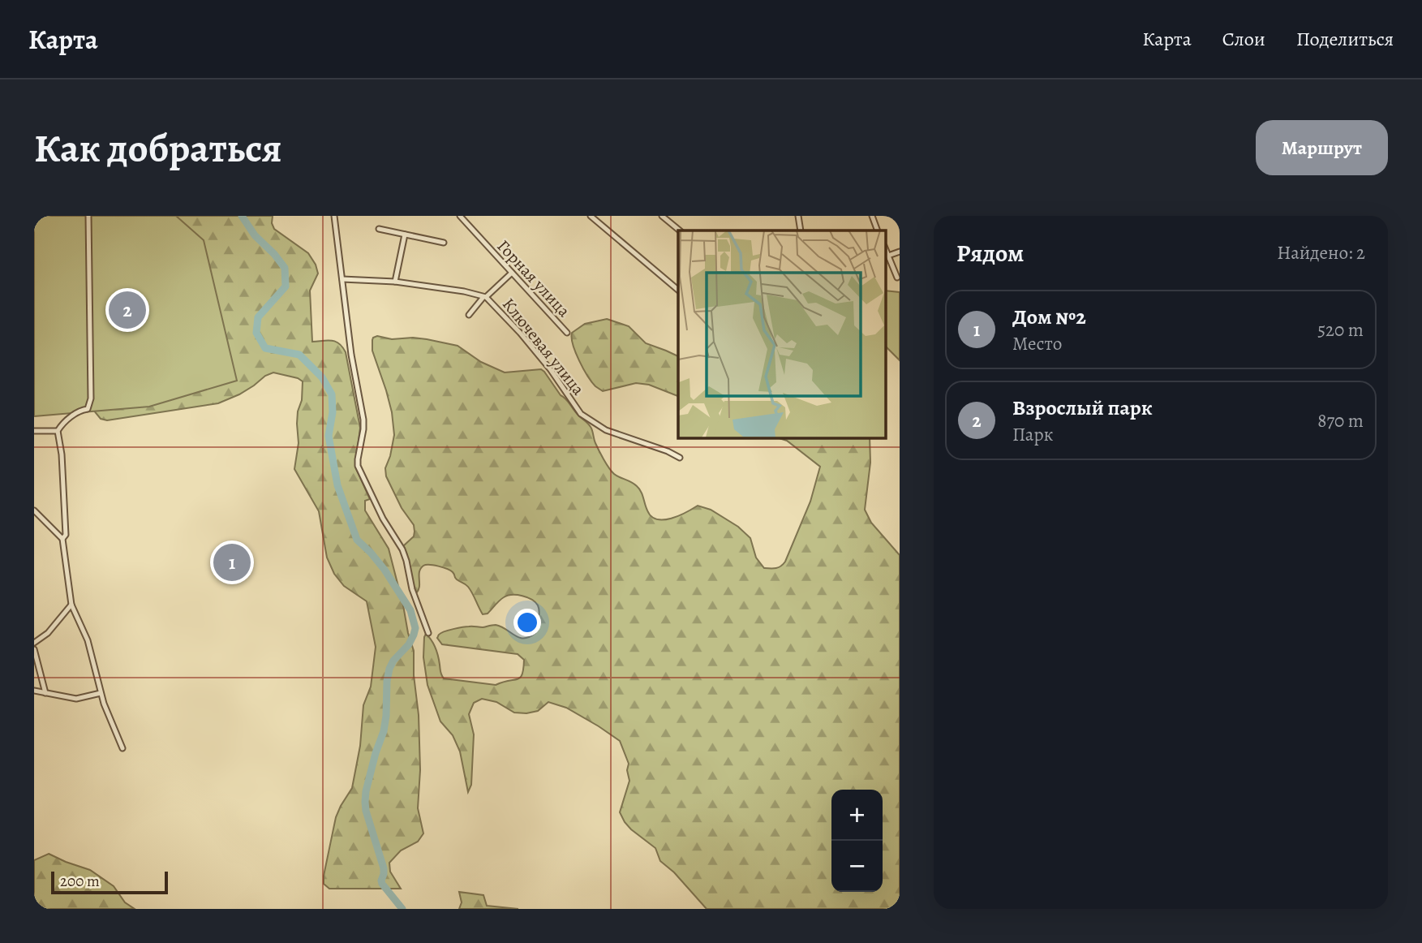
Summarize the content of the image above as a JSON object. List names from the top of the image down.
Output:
{
  "streets": {
    "street": ["Горная улица", "Ключевая улица"]
  },
  "scale_bar": "200 m",
  "page": {
    "header": "Карта",
    "nav": ["Карта", "Слои", "Поделиться"],
    "buttons": "Маршрут",
    "title": "Как добраться",
    "heading": ["Рядом", "Найдено: 2"],
    "pins": ["2", "1"],
    "list": [
      {
        "mark": "1",
        "name": "Дом №2",
        "note": "Место",
        "value": "520 m"
      },
      {
        "mark": "2",
        "name": "Взрослый парк",
        "note": "Парк",
        "value": "870 m"
      }
    ],
    "map_buttons": ["+", "−"],
    "scale": "200 m"
  }
}
